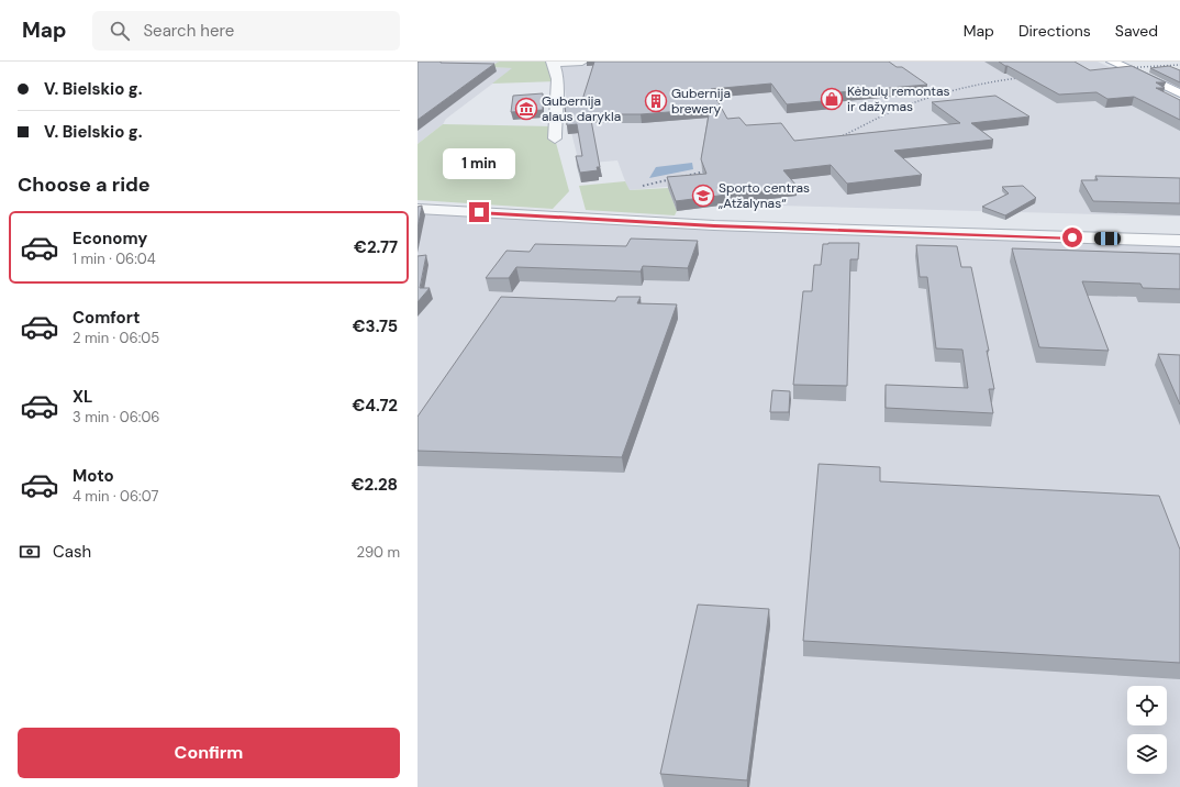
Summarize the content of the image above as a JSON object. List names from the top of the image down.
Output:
{
  "places": {
    "shop": ["Kėbulų remontas ir dažymas"],
    "building": ["Gubernija brewery"],
    "museum": ["Gubernija alaus darykla"],
    "school or university": ["Sporto centras „Atžalynas“"]
  },
  "page": {
    "header": "Map",
    "search": "Search here",
    "nav": ["Map", "Directions", "Saved"],
    "banner": ["V. Bielskio g.", "V. Bielskio g."],
    "bubble": "1 min",
    "heading": "Choose a ride",
    "list": [
      {
        "name": "Economy",
        "note": "1 min · 06:04",
        "value": "€2.77"
      },
      {
        "name": "Comfort",
        "note": "2 min · 06:05",
        "value": "€3.75"
      },
      {
        "name": "XL",
        "note": "3 min · 06:06",
        "value": "€4.72"
      },
      {
        "name": "Moto",
        "note": "4 min · 06:07",
        "value": "€2.28"
      }
    ],
    "pay": ["Cash", "290 m"],
    "buttons": "Confirm"
  }
}
